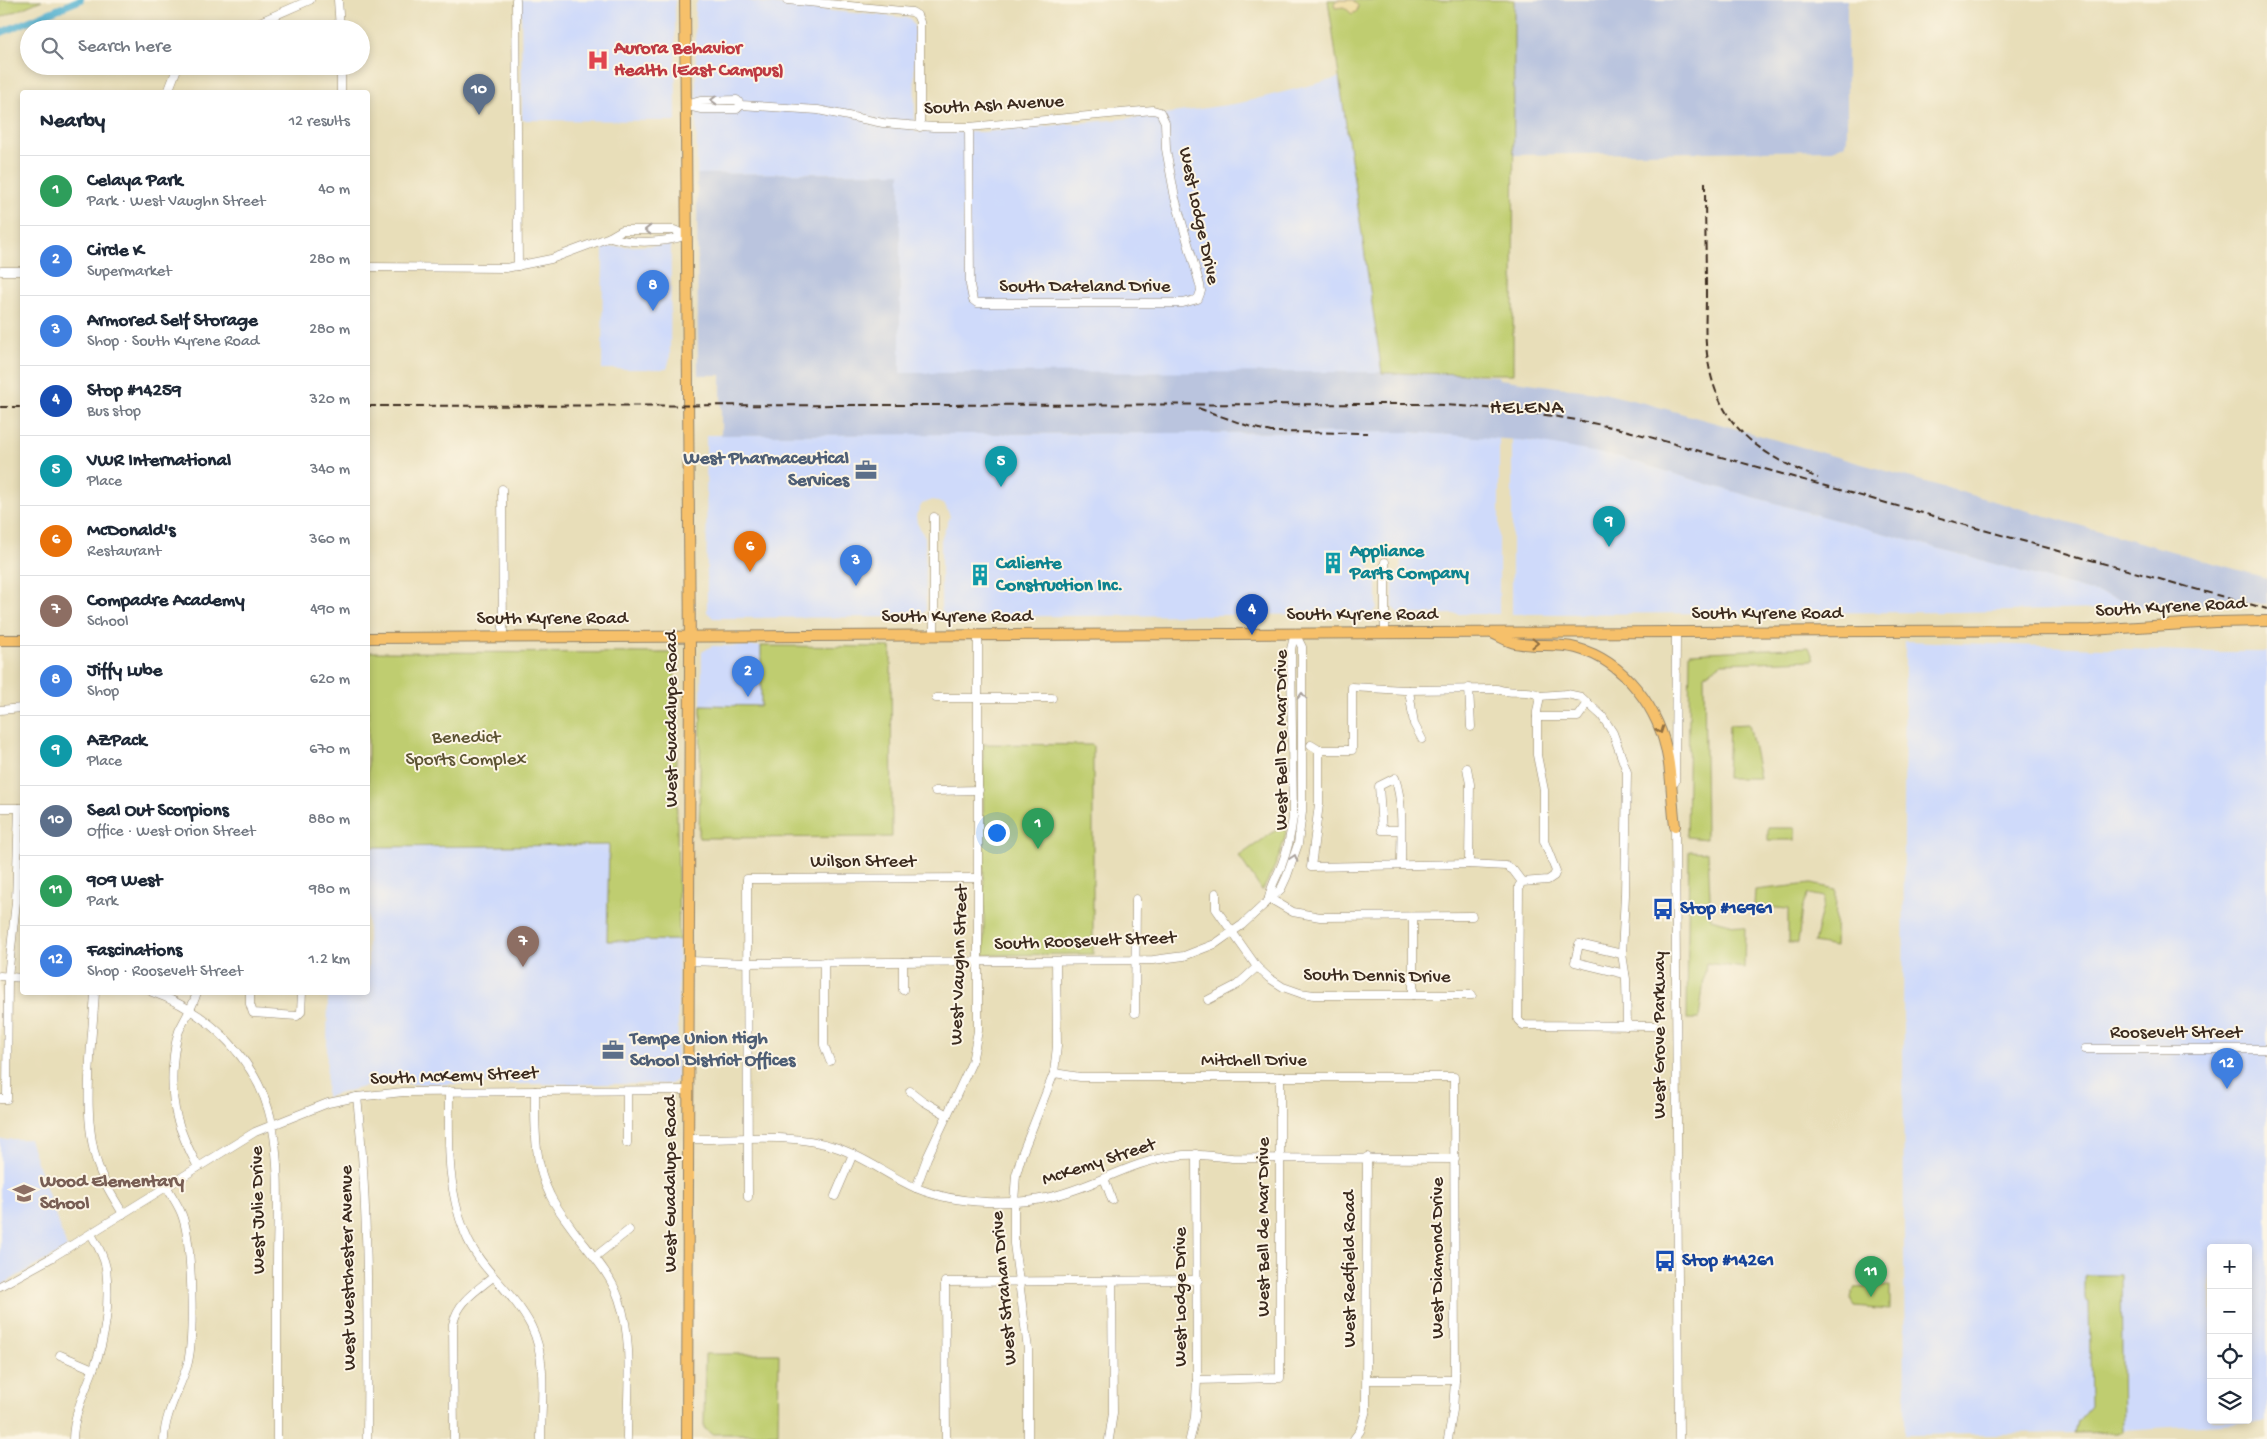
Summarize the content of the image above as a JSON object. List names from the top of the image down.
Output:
{
  "streets": {
    "main road": ["South Kyrene Road", "West Guadalupe Road"],
    "street": [
      "South Ash Avenue",
      "West Lodge Drive",
      "South Dateland Drive",
      "West Bell De Mar Drive",
      "Wilson Street",
      "South Roosevelt Street",
      "West Vaughn Street",
      "South Dennis Drive",
      "Roosevelt Street",
      "West Grove Parkway",
      "Mitchell Drive",
      "South McKemy Street",
      "McKemy Street",
      "West Julie Drive",
      "West Bell de Mar Drive",
      "West Diamond Drive",
      "West Westchester Avenue",
      "West Redfield Road",
      "West Strahan Drive"
    ]
  },
  "crossings": [
    ["South Ash Avenue", "West Lodge Drive"],
    ["South Ash Avenue", "South Dateland Drive"],
    ["South Ash Avenue", "West Guadalupe Road"],
    ["West Lodge Drive", "South Dateland Drive"],
    ["West Lodge Drive", "McKemy Street"],
    ["West Lodge Drive", "West Bell de Mar Drive"],
    ["South Kyrene Road", "West Guadalupe Road"],
    ["South Kyrene Road", "West Bell De Mar Drive"],
    ["South Kyrene Road", "West Vaughn Street"],
    ["South Kyrene Road", "West Grove Parkway"],
    ["West Guadalupe Road", "South Roosevelt Street"],
    ["West Guadalupe Road", "South McKemy Street"],
    ["West Guadalupe Road", "McKemy Street"],
    ["West Bell De Mar Drive", "South Roosevelt Street"],
    ["West Bell De Mar Drive", "South Dennis Drive"],
    ["Wilson Street", "South Roosevelt Street"],
    ["Wilson Street", "West Vaughn Street"],
    ["South Roosevelt Street", "West Vaughn Street"],
    ["South Roosevelt Street", "South Dennis Drive"],
    ["South Roosevelt Street", "West Strahan Drive"],
    ["West Vaughn Street", "McKemy Street"],
    ["Mitchell Drive", "West Bell de Mar Drive"],
    ["Mitchell Drive", "West Diamond Drive"],
    ["Mitchell Drive", "West Strahan Drive"],
    ["South McKemy Street", "West Julie Drive"],
    ["South McKemy Street", "West Westchester Avenue"],
    ["McKemy Street", "West Bell de Mar Drive"],
    ["McKemy Street", "West Diamond Drive"],
    ["McKemy Street", "West Redfield Road"],
    ["McKemy Street", "West Strahan Drive"]
  ],
  "districts": ["HELENA"],
  "parks": ["Benedict Sports Complex"],
  "places": {
    "hospital": ["Aurora Behavior Health (East Campus)"],
    "office": ["West Pharmaceutical Services", "Tempe Union High School District Offices"],
    "building": ["Appliance Parts Company", "Caliente Construction Inc."],
    "bus stop": ["Stop #16961", "Stop #14261"],
    "school or university": ["Wood Elementary School"]
  },
  "page": {
    "search": "Search here",
    "pins": [
      "10",
      "8",
      "5",
      "9",
      "6",
      "3",
      "4",
      "2",
      "1",
      "7",
      "12",
      "11"
    ],
    "heading": ["Nearby", "12 results"],
    "list": [
      {
        "mark": "1",
        "name": "Celaya Park",
        "note": "Park · West Vaughn Street",
        "value": "40 m"
      },
      {
        "mark": "2",
        "name": "Circle K",
        "note": "Supermarket",
        "value": "280 m"
      },
      {
        "mark": "3",
        "name": "Armored Self Storage",
        "note": "Shop · South Kyrene Road",
        "value": "280 m"
      },
      {
        "mark": "4",
        "name": "Stop #14259",
        "note": "Bus stop",
        "value": "320 m"
      },
      {
        "mark": "5",
        "name": "VWR International",
        "note": "Place",
        "value": "340 m"
      },
      {
        "mark": "6",
        "name": "McDonald's",
        "note": "Restaurant",
        "value": "360 m"
      },
      {
        "mark": "7",
        "name": "Compadre Academy",
        "note": "School",
        "value": "490 m"
      },
      {
        "mark": "8",
        "name": "Jiffy Lube",
        "note": "Shop",
        "value": "620 m"
      },
      {
        "mark": "9",
        "name": "AZPack",
        "note": "Place",
        "value": "670 m"
      },
      {
        "mark": "10",
        "name": "Seal Out Scorpions",
        "note": "Office · West Orion Street",
        "value": "880 m"
      },
      {
        "mark": "11",
        "name": "909 West",
        "note": "Park",
        "value": "980 m"
      },
      {
        "mark": "12",
        "name": "Fascinations",
        "note": "Shop · Roosevelt Street",
        "value": "1.2 km"
      }
    ],
    "map_buttons": ["+", "−"]
  }
}
